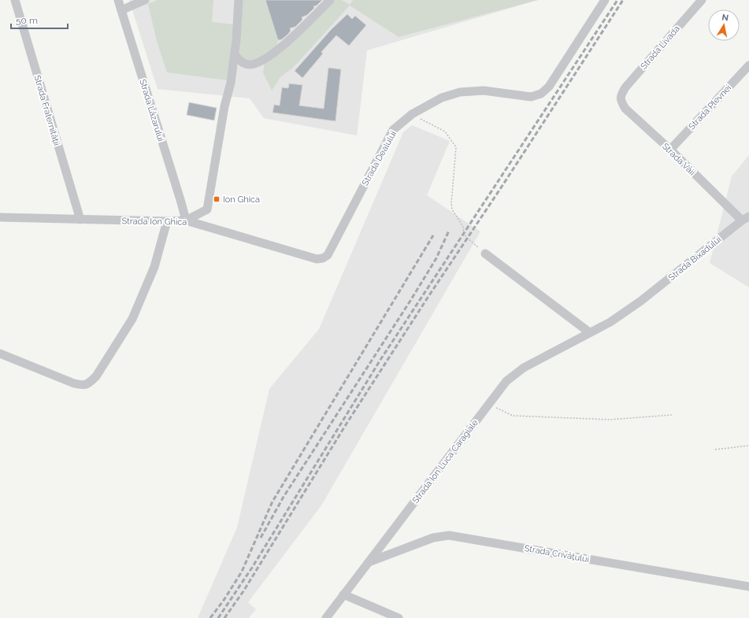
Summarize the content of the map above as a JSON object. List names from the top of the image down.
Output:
{
  "streets": {
    "street": [
      "Strada Livada",
      "Strada Plevnei",
      "Strada Fraternității",
      "Strada Lăzarului",
      "Strada Dealului",
      "Strada Văii",
      "Strada Ion Ghica",
      "Strada Bixadului",
      "Strada Ion Luca Caragiale",
      "Strada Crivățului"
    ]
  },
  "crossings": [
    ["Strada Livada", "Strada Văii"],
    ["Strada Plevnei", "Strada Văii"],
    ["Strada Fraternității", "Strada Ion Ghica"],
    ["Strada Lăzarului", "Strada Ion Ghica"],
    ["Strada Dealului", "Strada Ion Ghica"],
    ["Strada Văii", "Strada Bixadului"],
    ["Strada Bixadului", "Strada Ion Luca Caragiale"],
    ["Strada Ion Luca Caragiale", "Strada Crivățului"]
  ],
  "places": {
    "transit": ["Ion Ghica"]
  },
  "scale_bar": "50 m",
  "north": "top"
}
